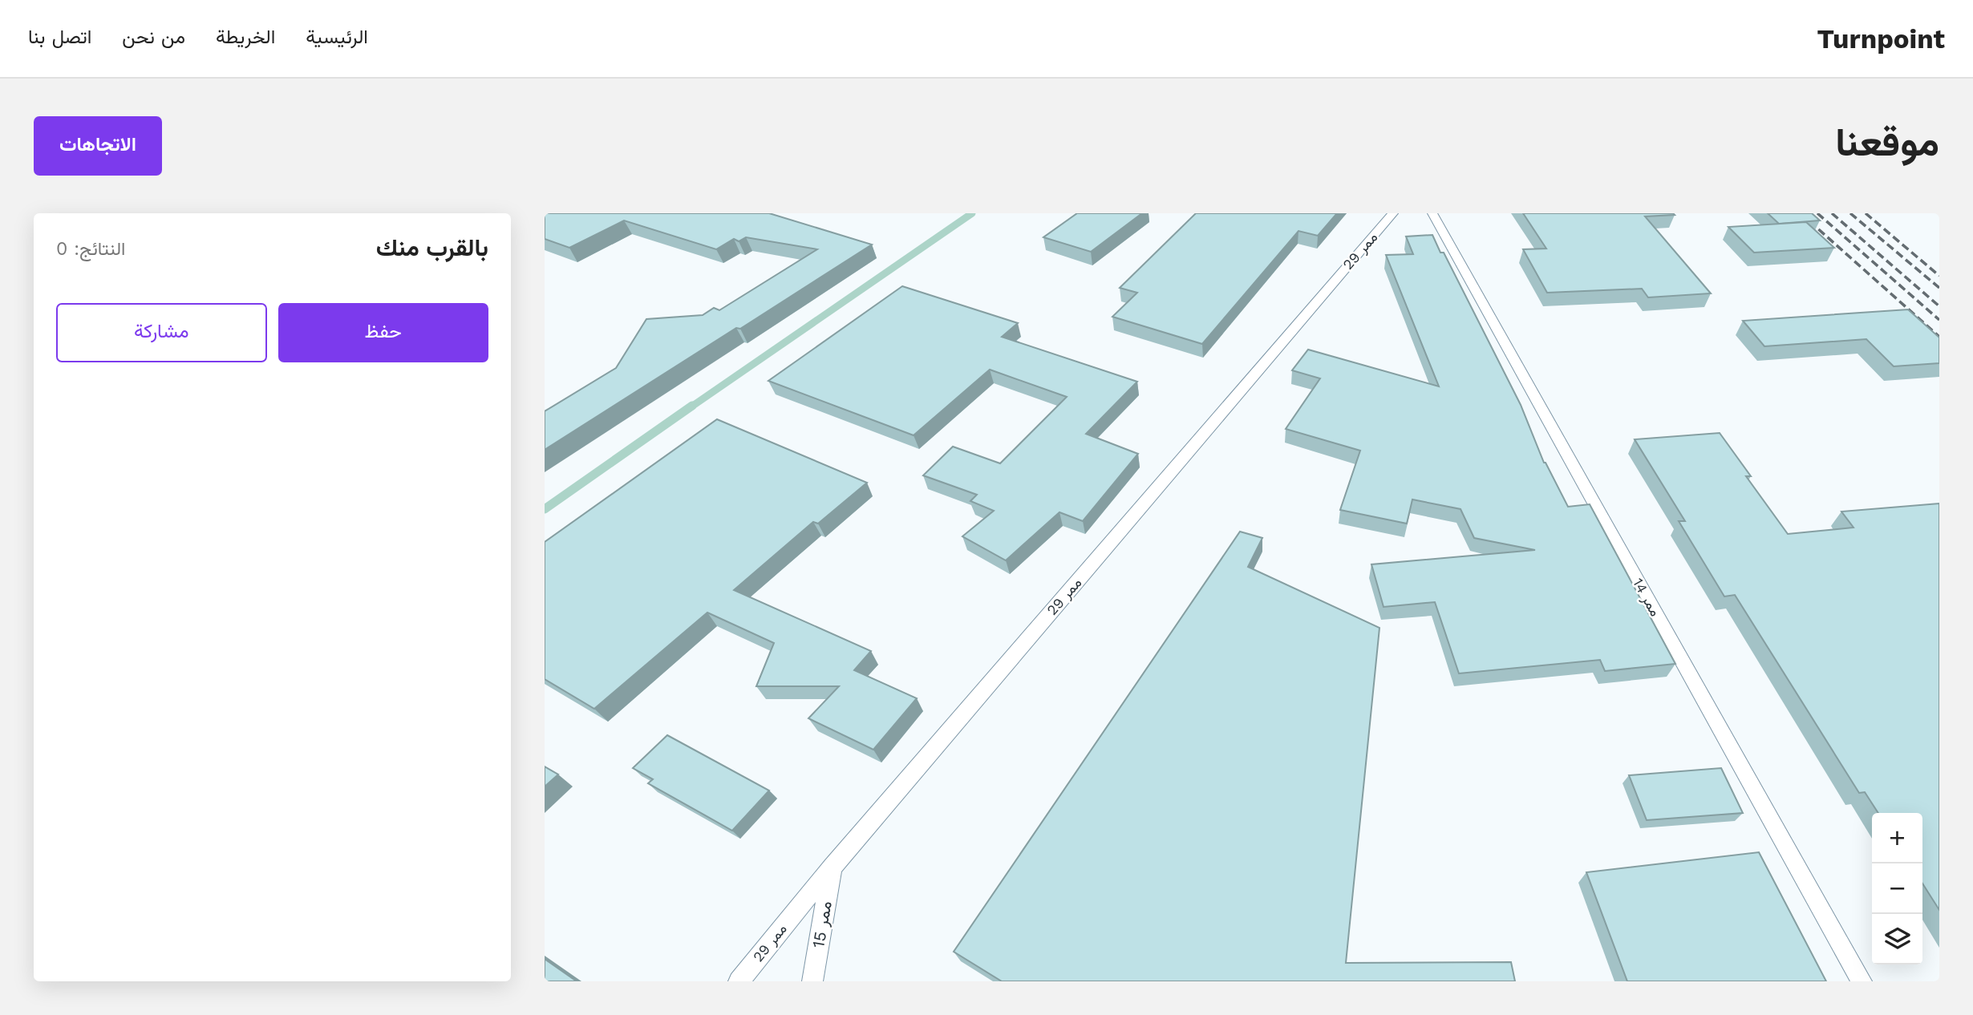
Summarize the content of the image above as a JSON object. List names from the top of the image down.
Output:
{
  "streets": {
    "lane": ["ممر 29", "ممر 14", "ممر 15"]
  },
  "crossings": [
    ["ممر 29", "ممر 15"]
  ],
  "page": {
    "header": "Turnpoint",
    "nav": [
      "الرئيسية",
      "الخريطة",
      "من نحن",
      "اتصل بنا"
    ],
    "title": "موقعنا",
    "buttons": [
      "الاتجاهات",
      ["حفظ", "مشاركة"]
    ],
    "heading": ["بالقرب منك", "النتائج: 0"],
    "map_buttons": ["+", "−"]
  }
}
